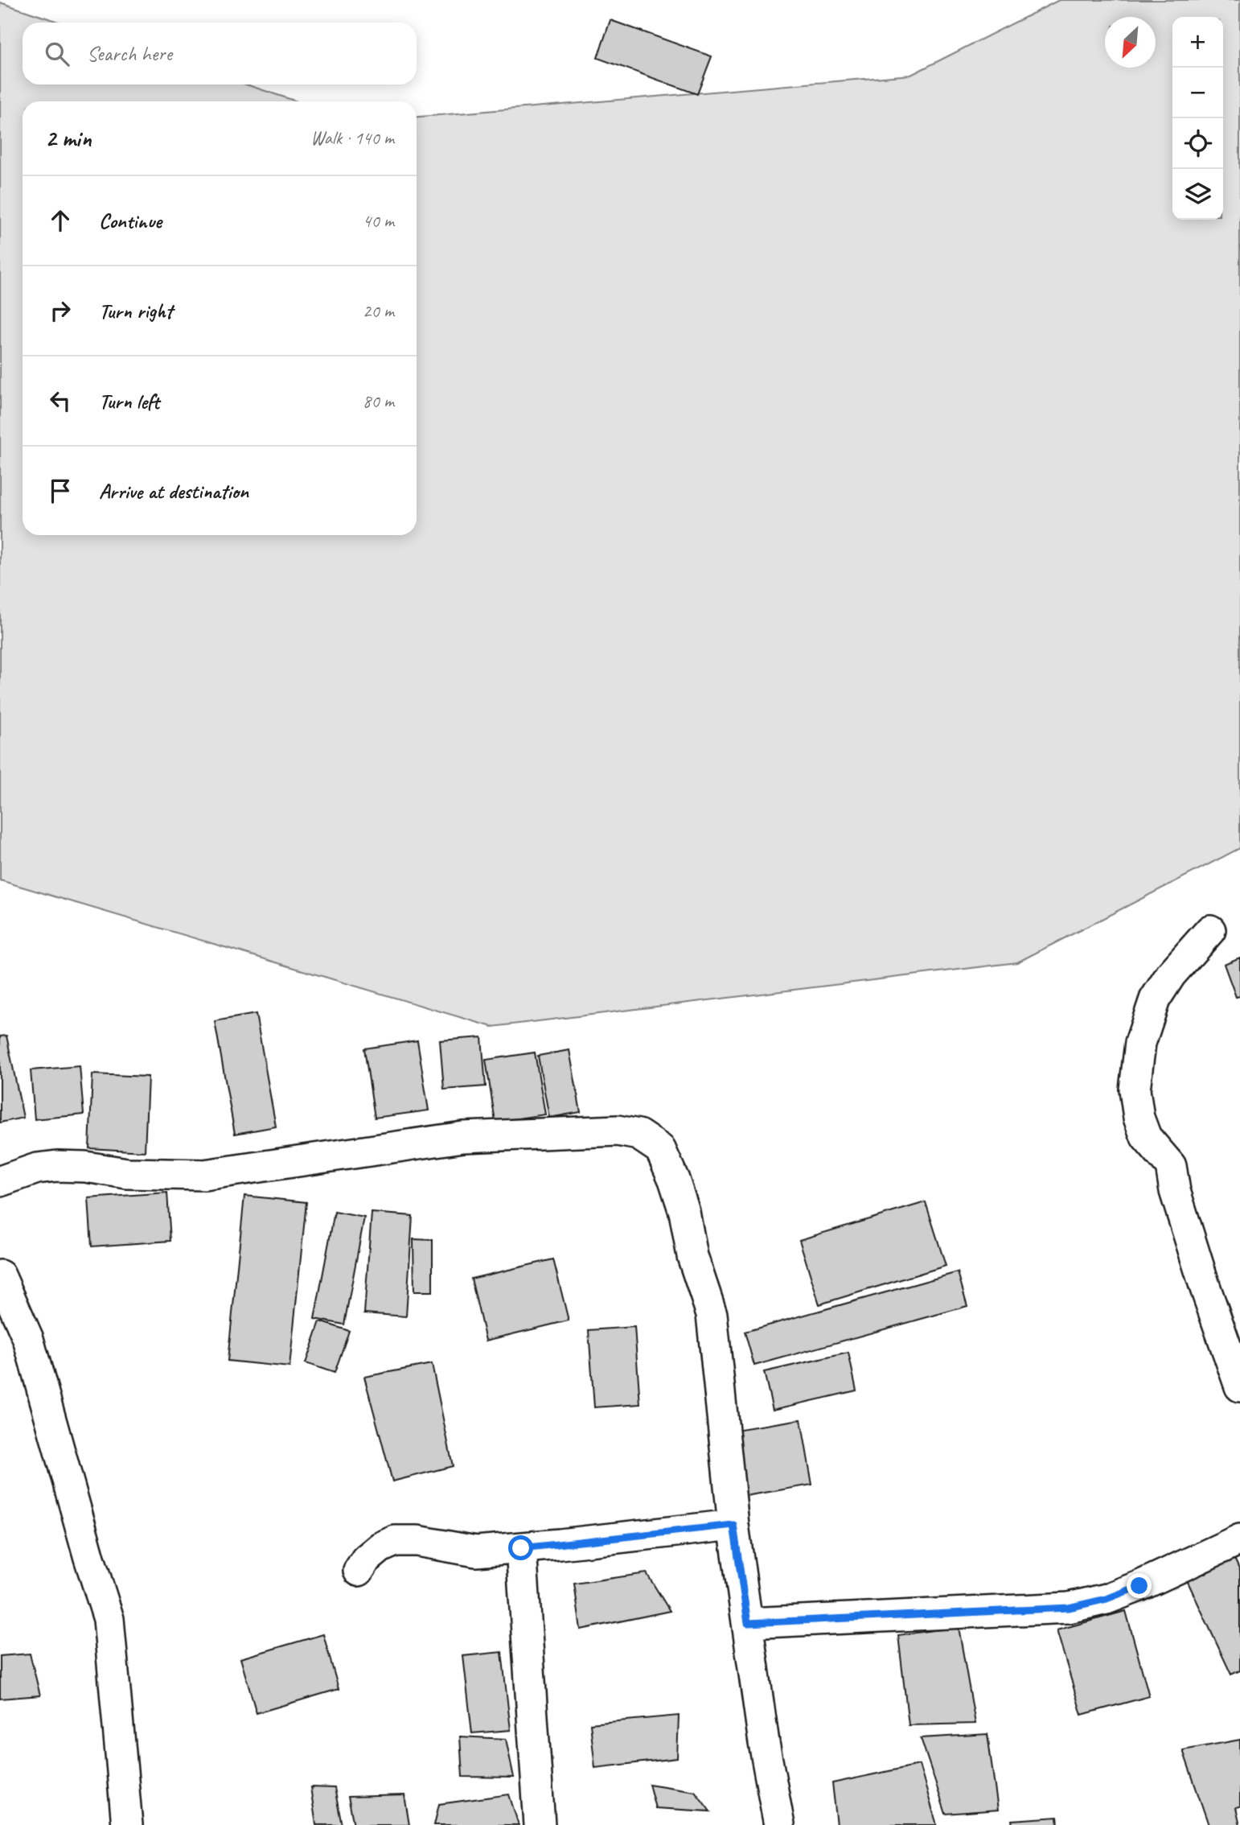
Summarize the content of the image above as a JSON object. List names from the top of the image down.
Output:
{
  "north": "bottom left",
  "page": {
    "map_buttons": ["+", "−"],
    "search": "Search here",
    "heading": ["2 min", "Walk · 140 m"],
    "list": [
      ["Continue", "40 m"],
      ["Turn right", "20 m"],
      ["Turn left", "80 m"],
      "Arrive at destination"
    ]
  }
}
